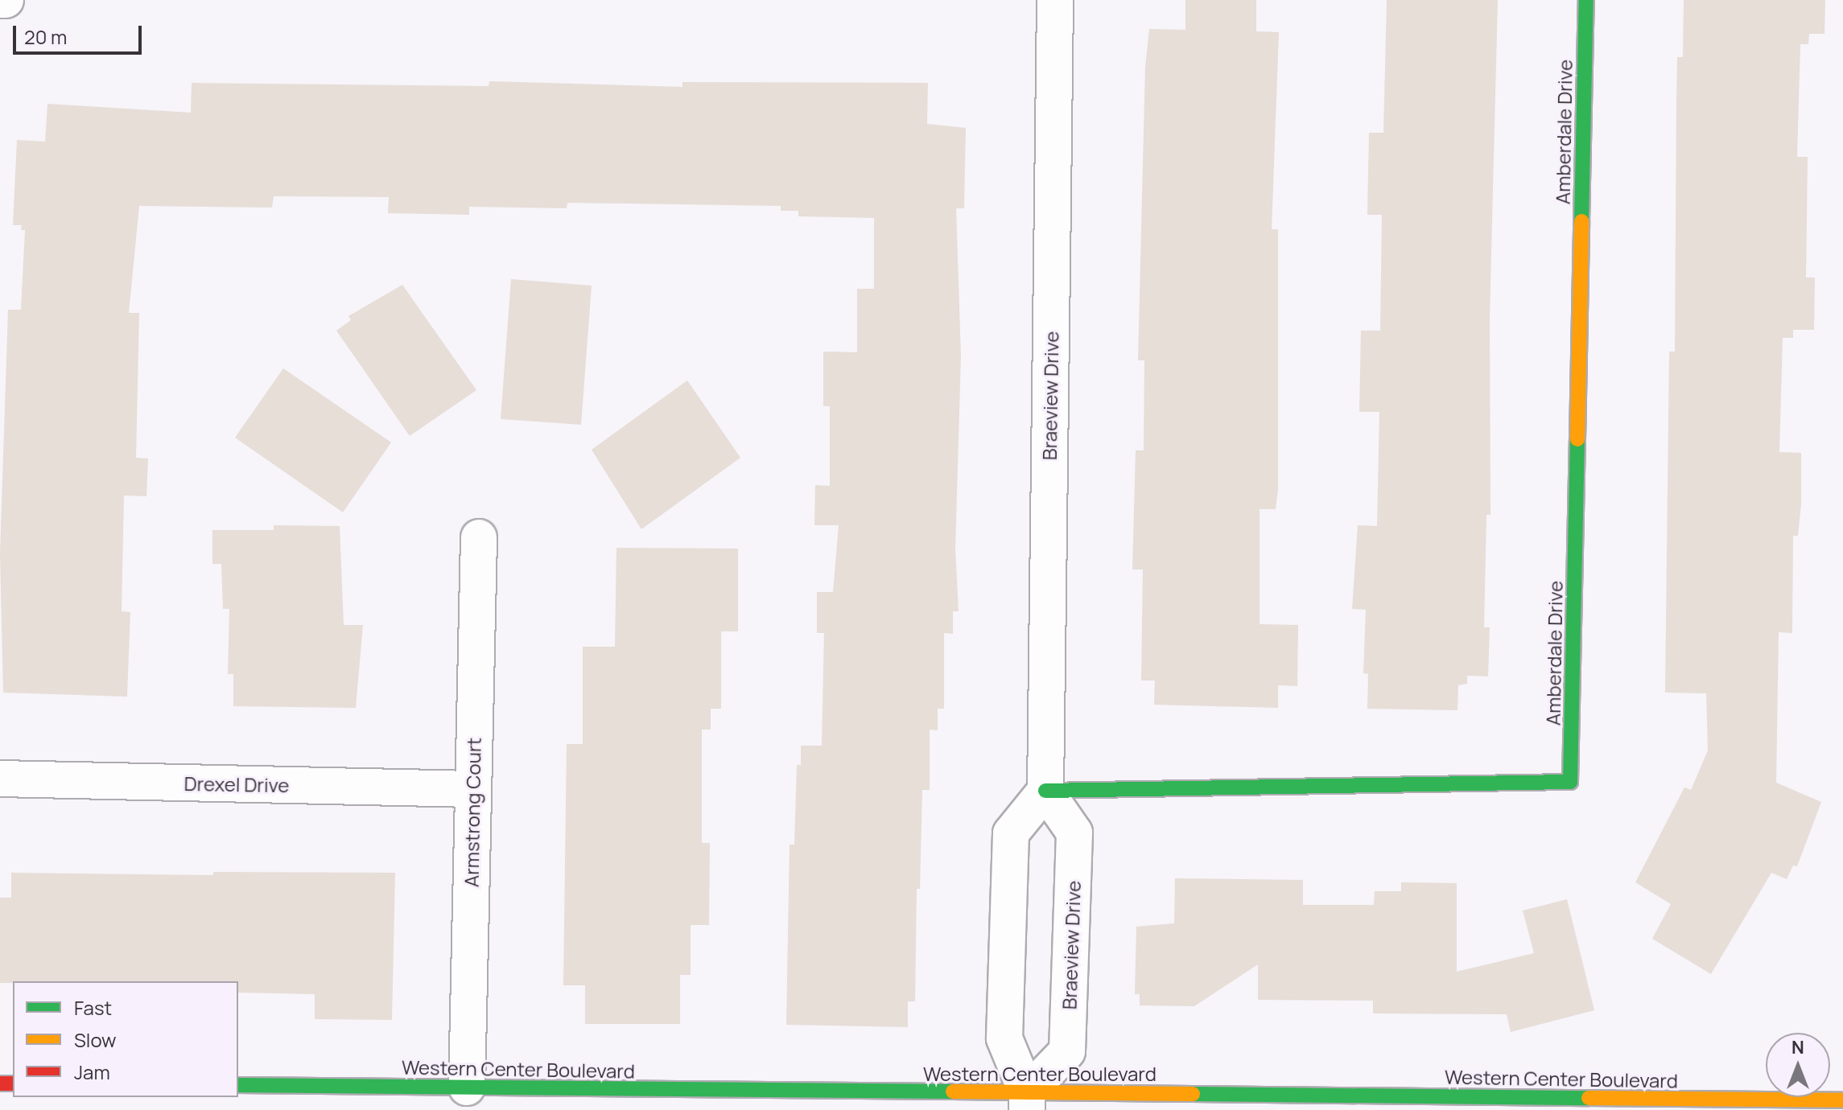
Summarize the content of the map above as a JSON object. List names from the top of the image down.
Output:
{
  "streets": {
    "main road": ["Amberdale Drive", "Western Center Boulevard"],
    "street": ["Braeview Drive", "Drexel Drive", "Armstrong Court"]
  },
  "crossings": [
    ["Amberdale Drive", "Braeview Drive"],
    ["Braeview Drive", "Western Center Boulevard"],
    ["Drexel Drive", "Armstrong Court"],
    ["Armstrong Court", "Western Center Boulevard"]
  ],
  "legend": ["Fast", "Slow", "Jam"],
  "scale_bar": "20 m",
  "north": "top"
}
